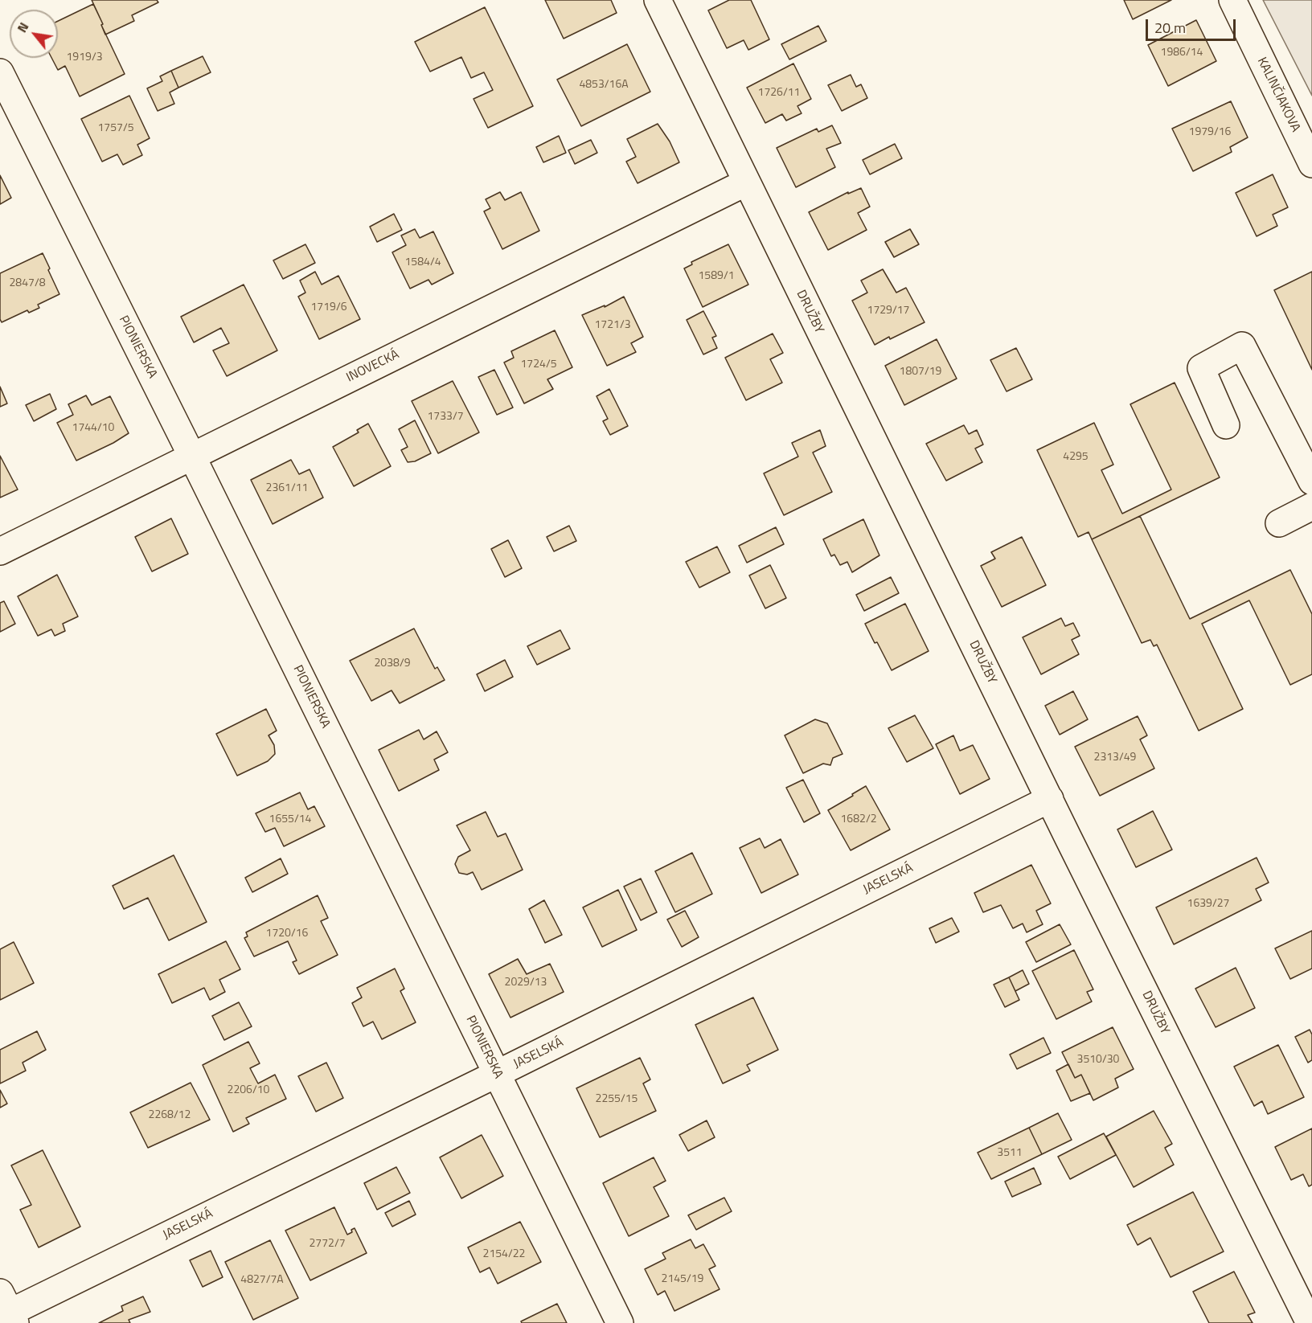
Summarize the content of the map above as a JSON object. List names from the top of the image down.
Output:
{
  "streets": {
    "street": [
      "KALINČIAKOVA",
      "DRUŽBY",
      "PIONIERSKA",
      "INOVECKÁ",
      "JASELSKÁ"
    ]
  },
  "crossings": [
    ["DRUŽBY", "INOVECKÁ"],
    ["DRUŽBY", "JASELSKÁ"],
    ["PIONIERSKA", "INOVECKÁ"],
    ["PIONIERSKA", "JASELSKÁ"]
  ],
  "house_numbers": [
    "1986/14",
    "1919/3",
    "4853/16A",
    "1726/11",
    "1757/5",
    "1979/16",
    "1584/4",
    "1589/1",
    "2847/8",
    "1719/6",
    "1729/17",
    "1721/3",
    "1724/5",
    "1807/19",
    "1733/7",
    "1744/10",
    "4295",
    "2361/11",
    "2038/9",
    "2313/49",
    "1655/14",
    "1682/2",
    "1639/27",
    "1720/16",
    "2029/13",
    "3510/30",
    "2206/10",
    "2255/15",
    "2268/12",
    "3511",
    "2772/7",
    "2154/22",
    "2145/19",
    "4827/7A"
  ],
  "scale_bar": "20 m",
  "north": "top left"
}
